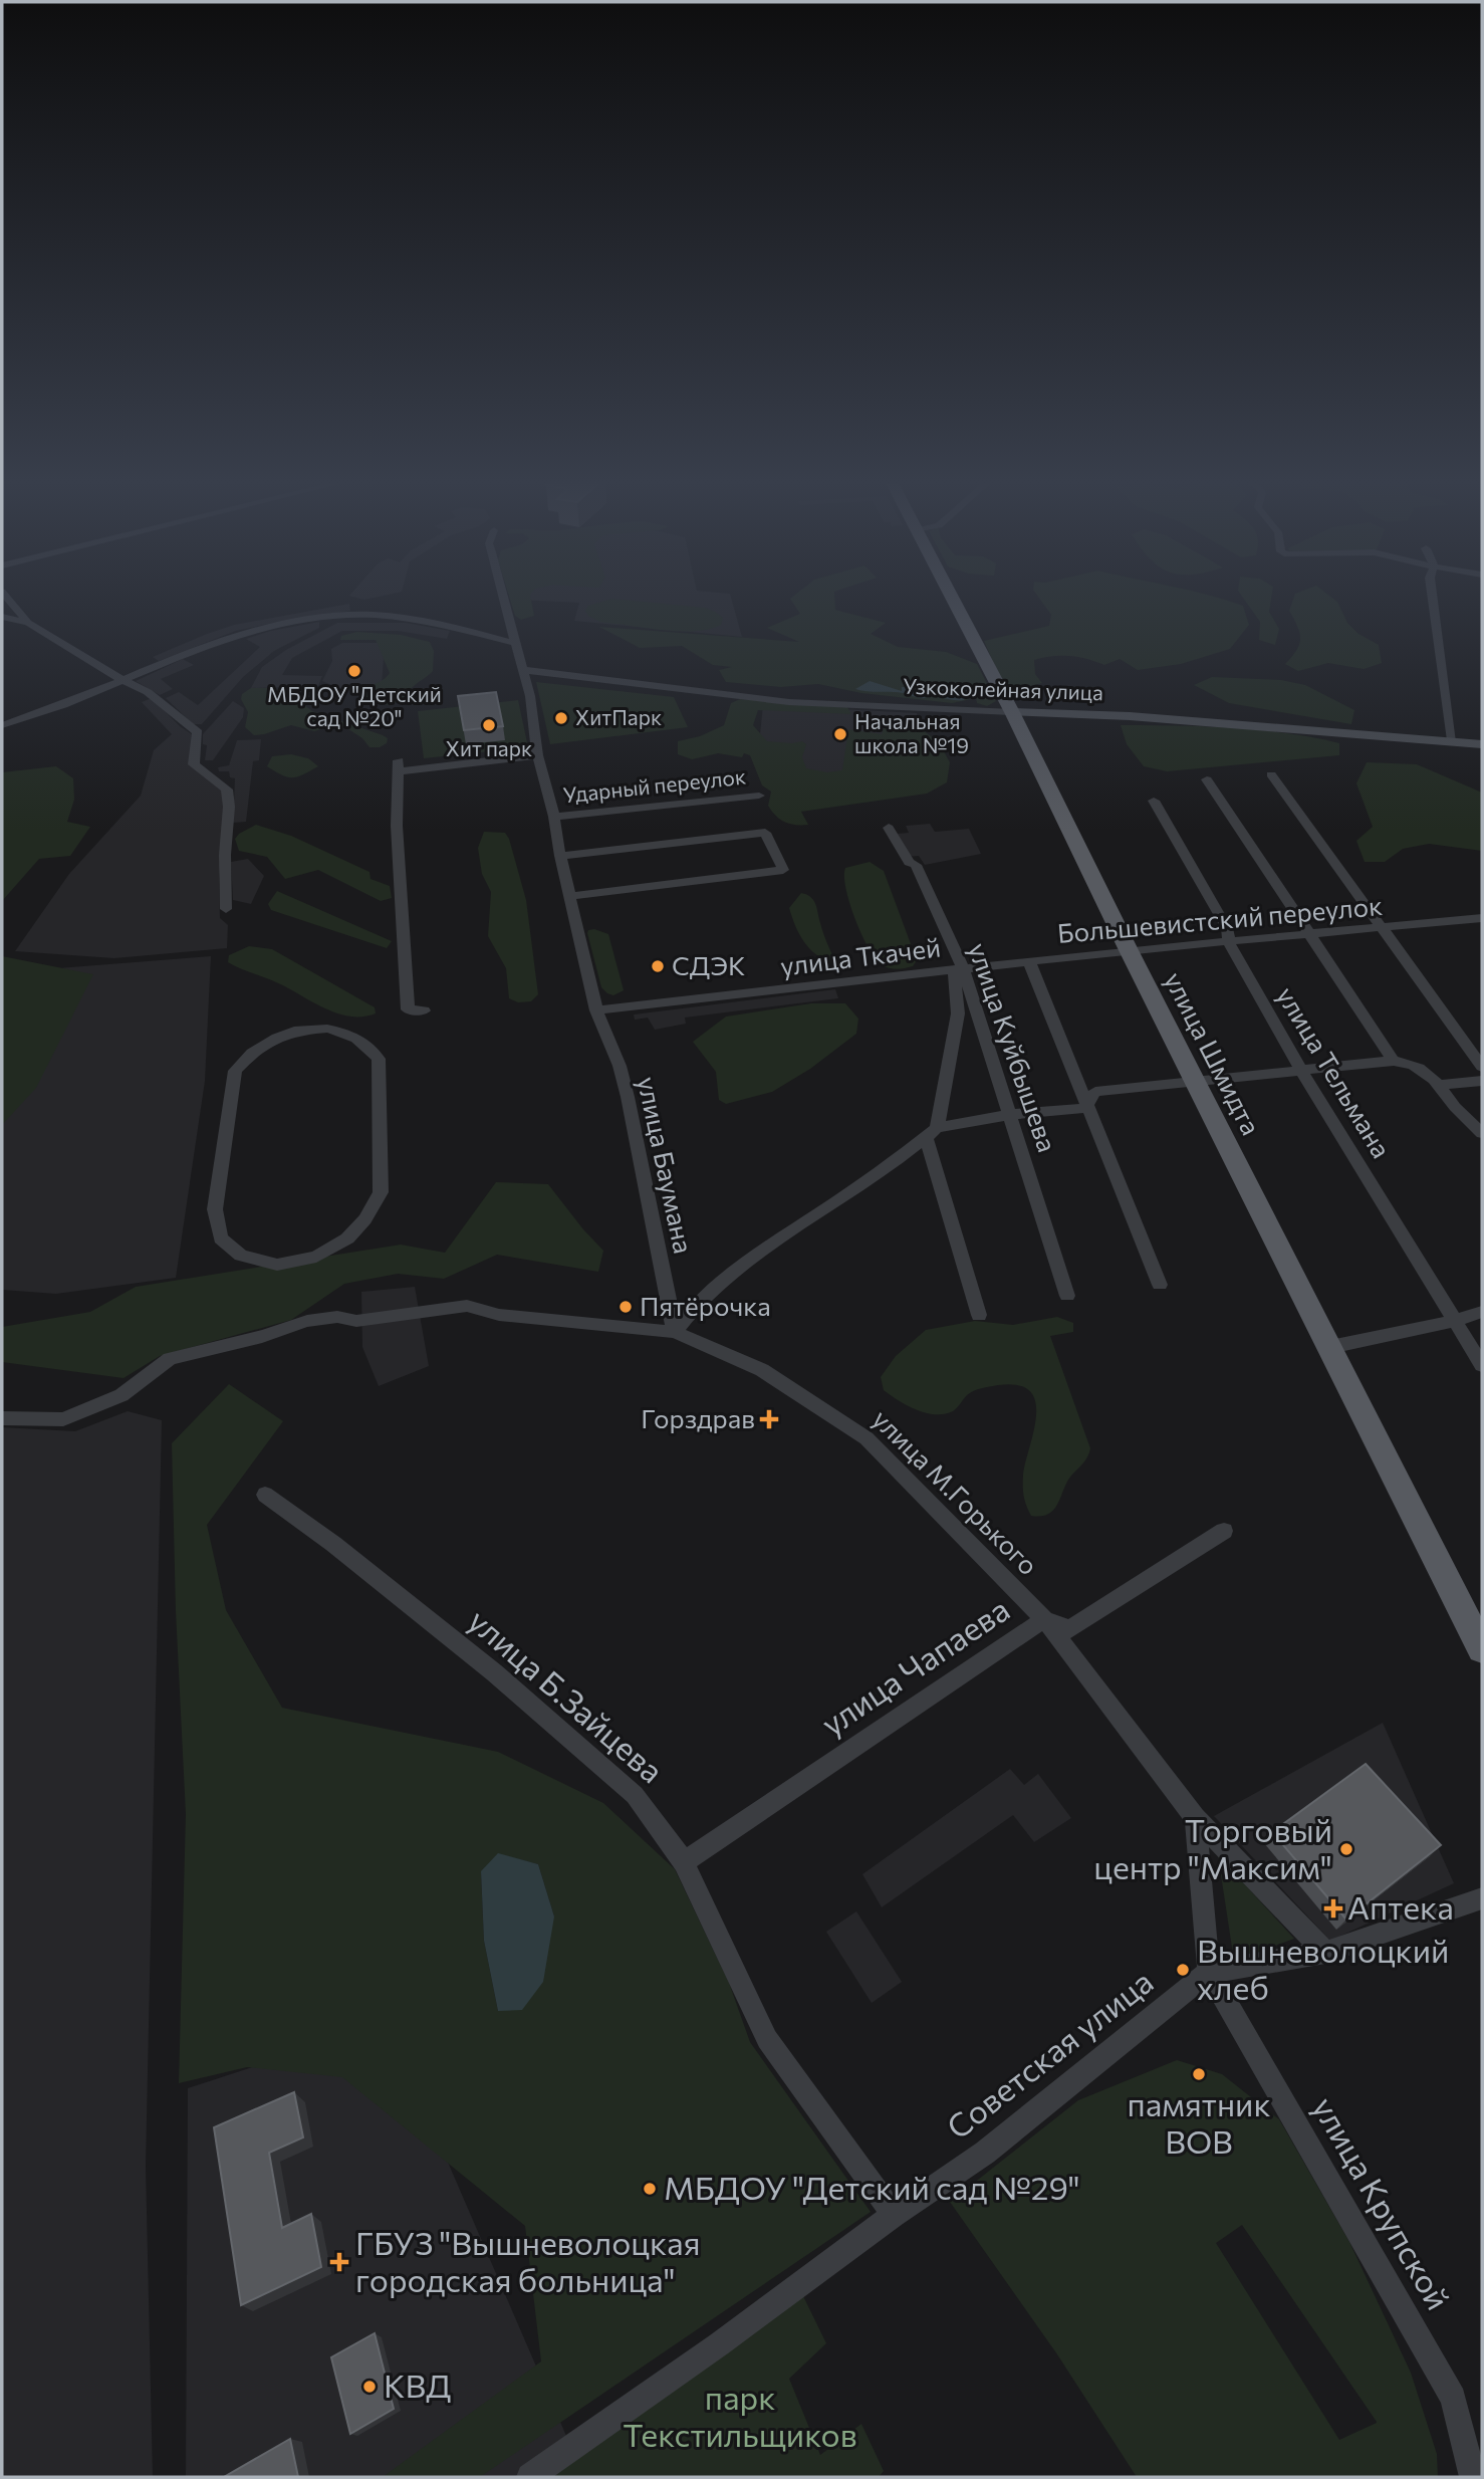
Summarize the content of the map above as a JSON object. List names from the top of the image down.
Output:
{
  "streets": {
    "main road": ["улица Шмидта"],
    "street": [
      "Узкоколейная улица",
      "Ударный переулок",
      "Большевистский переулок",
      "улица Ткачей",
      "улица Куйбышева",
      "улица Тельмана",
      "улица Баумана",
      "улица М.Горького",
      "улица Чапаева",
      "улица Б.Зайцева",
      "Советская улица",
      "улица Крупской"
    ]
  },
  "crossings": [
    ["Узкоколейная улица", "улица Шмидта"],
    ["Узкоколейная улица", "улица Баумана"],
    ["Ударный переулок", "улица Баумана"],
    ["Большевистский переулок", "улица Ткачей"],
    ["Большевистский переулок", "улица Куйбышева"],
    ["Большевистский переулок", "улица Шмидта"],
    ["Большевистский переулок", "улица Тельмана"],
    ["улица Ткачей", "улица Куйбышева"],
    ["улица Ткачей", "улица Баумана"],
    ["улица Баумана", "улица М.Горького"],
    ["улица М.Горького", "улица Чапаева"],
    ["улица М.Горького", "Советская улица"],
    ["улица Чапаева", "улица Б.Зайцева"],
    ["улица Б.Зайцева", "Советская улица"],
    ["Советская улица", "улица Крупской"]
  ],
  "parks": ["парк Текстильщиков"],
  "places": {
    "other": [
      "МБДОУ \"Детский сад №20\"",
      "ХитПарк",
      "Хит парк",
      "Начальная школа №19",
      "СДЭК",
      "Пятёрочка",
      "Торговый центр \"Максим\"",
      "Вышневолоцкий хлеб",
      "памятник ВОВ",
      "МБДОУ \"Детский сад №29\"",
      "КВД"
    ],
    "health": ["Горздрав", "Аптека", "ГБУЗ \"Вышневолоцкая городская больница\""]
  }
}
